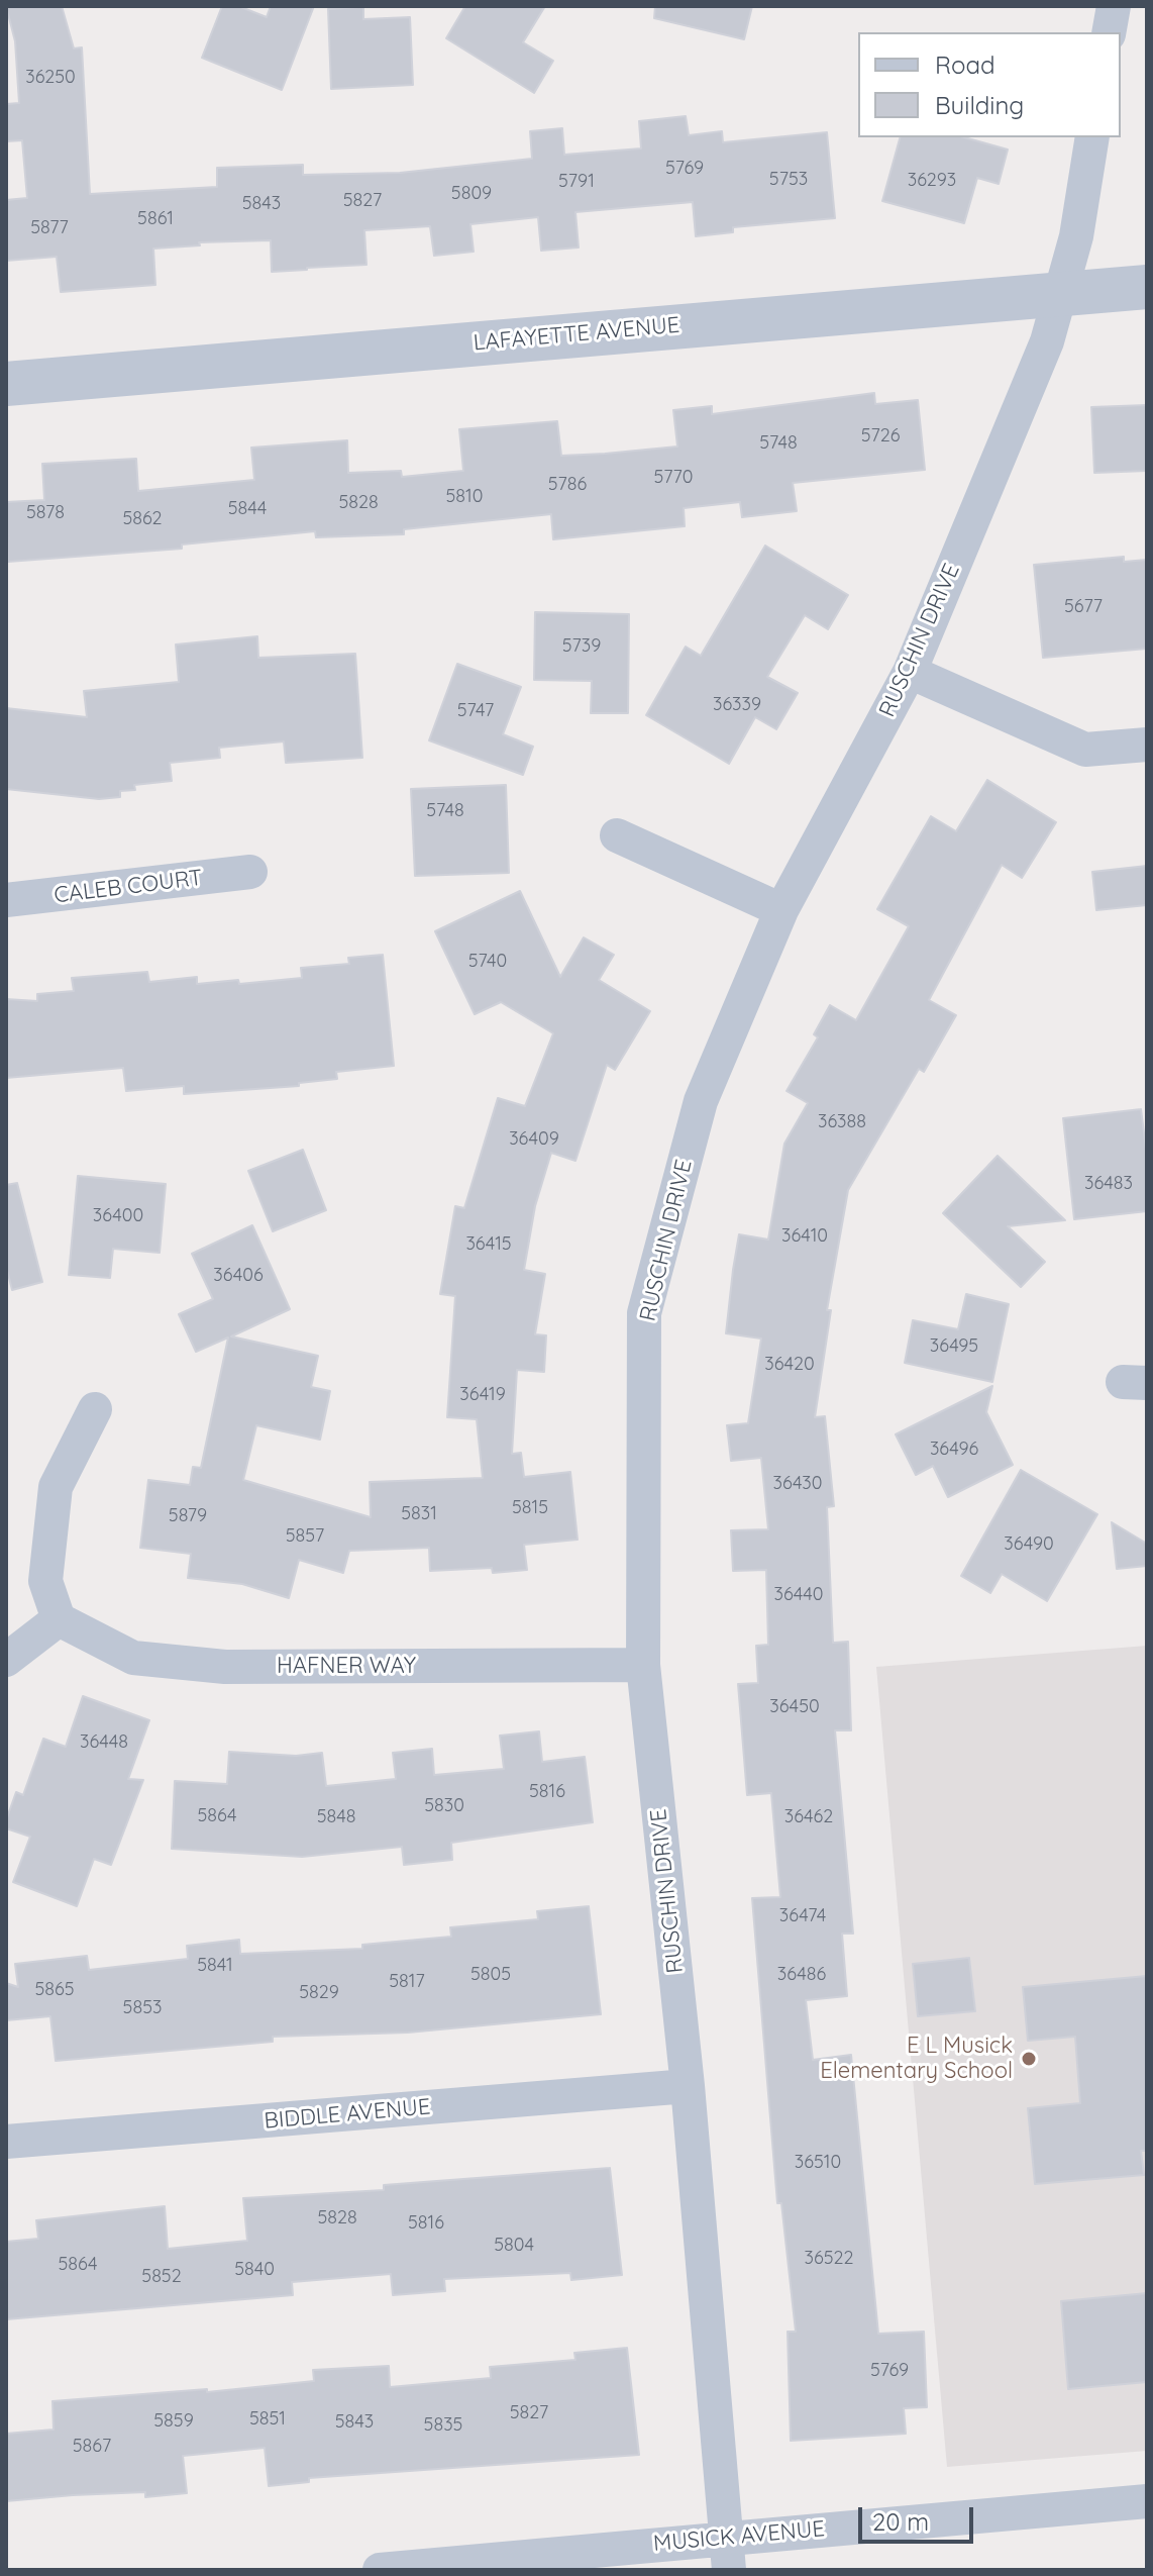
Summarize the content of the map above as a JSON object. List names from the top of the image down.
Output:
{
  "streets": {
    "street": [
      "LAFAYETTE AVENUE",
      "RUSCHIN DRIVE",
      "CALEB COURT",
      "HAFNER WAY",
      "BIDDLE AVENUE",
      "MUSICK AVENUE"
    ]
  },
  "crossings": [
    ["LAFAYETTE AVENUE", "RUSCHIN DRIVE"],
    ["RUSCHIN DRIVE", "HAFNER WAY"],
    ["RUSCHIN DRIVE", "BIDDLE AVENUE"],
    ["RUSCHIN DRIVE", "MUSICK AVENUE"]
  ],
  "places": ["E L Musick Elementary School"],
  "house_numbers": [
    "36250",
    "5769",
    "5753",
    "36293",
    "5791",
    "5809",
    "5827",
    "5843",
    "5861",
    "5877",
    "5726",
    "5748",
    "5770",
    "5786",
    "5810",
    "5828",
    "5844",
    "5878",
    "5862",
    "5677",
    "5739",
    "36339",
    "5747",
    "5748",
    "5740",
    "36388",
    "36409",
    "36483",
    "36400",
    "36410",
    "36415",
    "36406",
    "36495",
    "36420",
    "36419",
    "36496",
    "36430",
    "5815",
    "5831",
    "5879",
    "5857",
    "36490",
    "36440",
    "36450",
    "36448",
    "5816",
    "5830",
    "5864",
    "5848",
    "36462",
    "36474",
    "5841",
    "5805",
    "36486",
    "5817",
    "5865",
    "5829",
    "5853",
    "36510",
    "5828",
    "5816",
    "5804",
    "36522",
    "5864",
    "5840",
    "5852",
    "5769",
    "5827",
    "5851",
    "5859",
    "5843",
    "5835",
    "5867"
  ],
  "legend": ["Road", "Building"],
  "scale_bar": "20 m"
}
